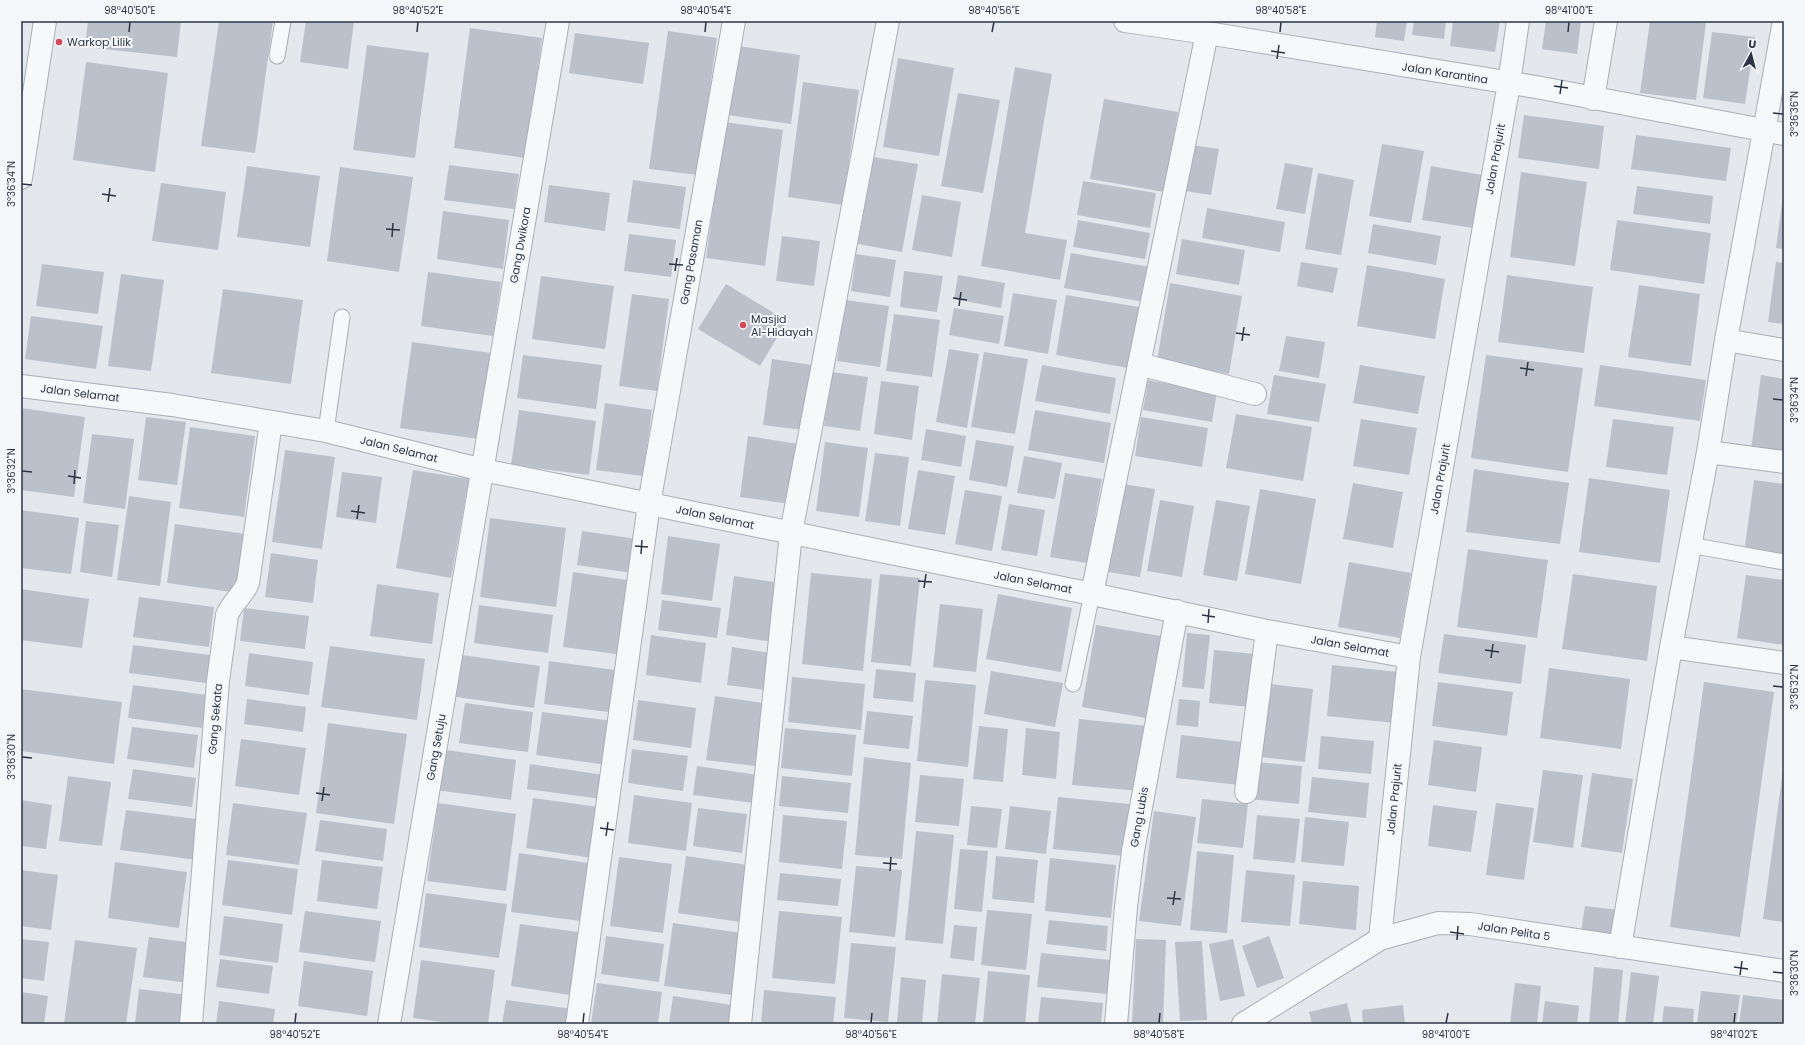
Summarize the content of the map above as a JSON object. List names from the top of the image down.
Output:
{
  "streets": {
    "street": [
      "Jalan Karantina",
      "Jalan Prajurit",
      "Gang Dwikora",
      "Gang Pasaman",
      "Jalan Selamat",
      "Gang Sekata",
      "Gang Setuju",
      "Gang Lubis",
      "Jalan Pelita 5"
    ]
  },
  "crossings": [
    ["Jalan Karantina", "Jalan Prajurit"],
    ["Jalan Prajurit", "Jalan Selamat"],
    ["Jalan Prajurit", "Jalan Pelita 5"],
    ["Gang Dwikora", "Jalan Selamat"],
    ["Gang Dwikora", "Gang Setuju"],
    ["Gang Pasaman", "Jalan Selamat"],
    ["Jalan Selamat", "Gang Sekata"],
    ["Jalan Selamat", "Gang Setuju"],
    ["Jalan Selamat", "Gang Lubis"]
  ],
  "places": ["Warkop Lilik", "Masjid Al-Hidayah"],
  "north": "top",
  "coordinates": [
    "98°40'50\"E",
    "98°40'52\"E",
    "98°40'54\"E",
    "98°40'56\"E",
    "98°40'58\"E",
    "98°41'00\"E",
    "3°36'36\"N",
    "3°36'34\"N",
    "3°36'32\"N",
    "3°36'30\"N",
    "98°41'02\"E"
  ]
}
